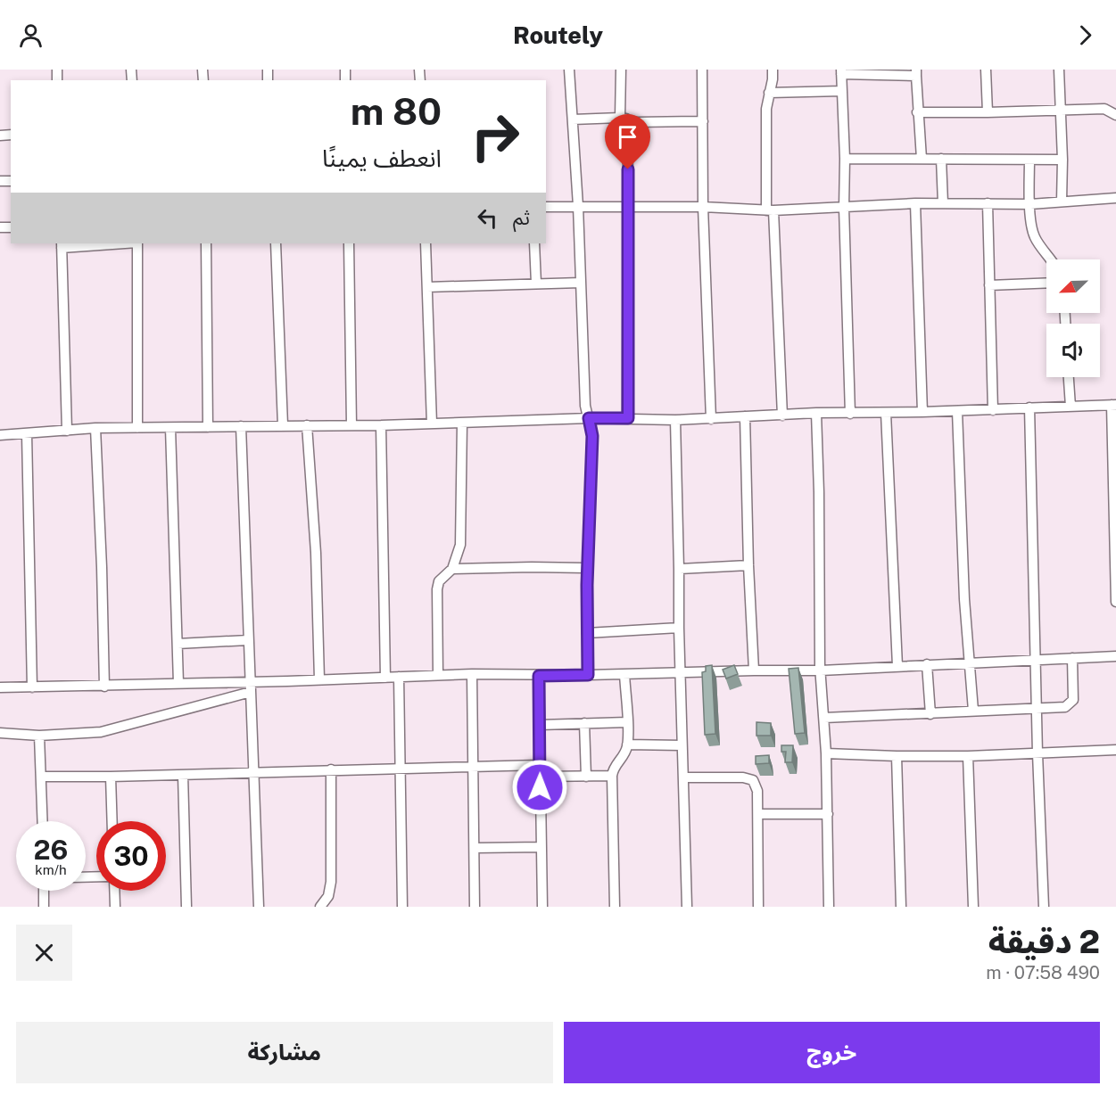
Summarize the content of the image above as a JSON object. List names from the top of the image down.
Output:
{
  "north": "bottom left",
  "page": {
    "header": "Routely",
    "turn": ["80 m", "انعطف يمينًا"],
    "then": "ثم",
    "speed": "26 km/h",
    "limit": "30",
    "heading": ["2 دقيقة", "490 m · 07:58"],
    "buttons": ["خروج", "مشاركة"]
  }
}
